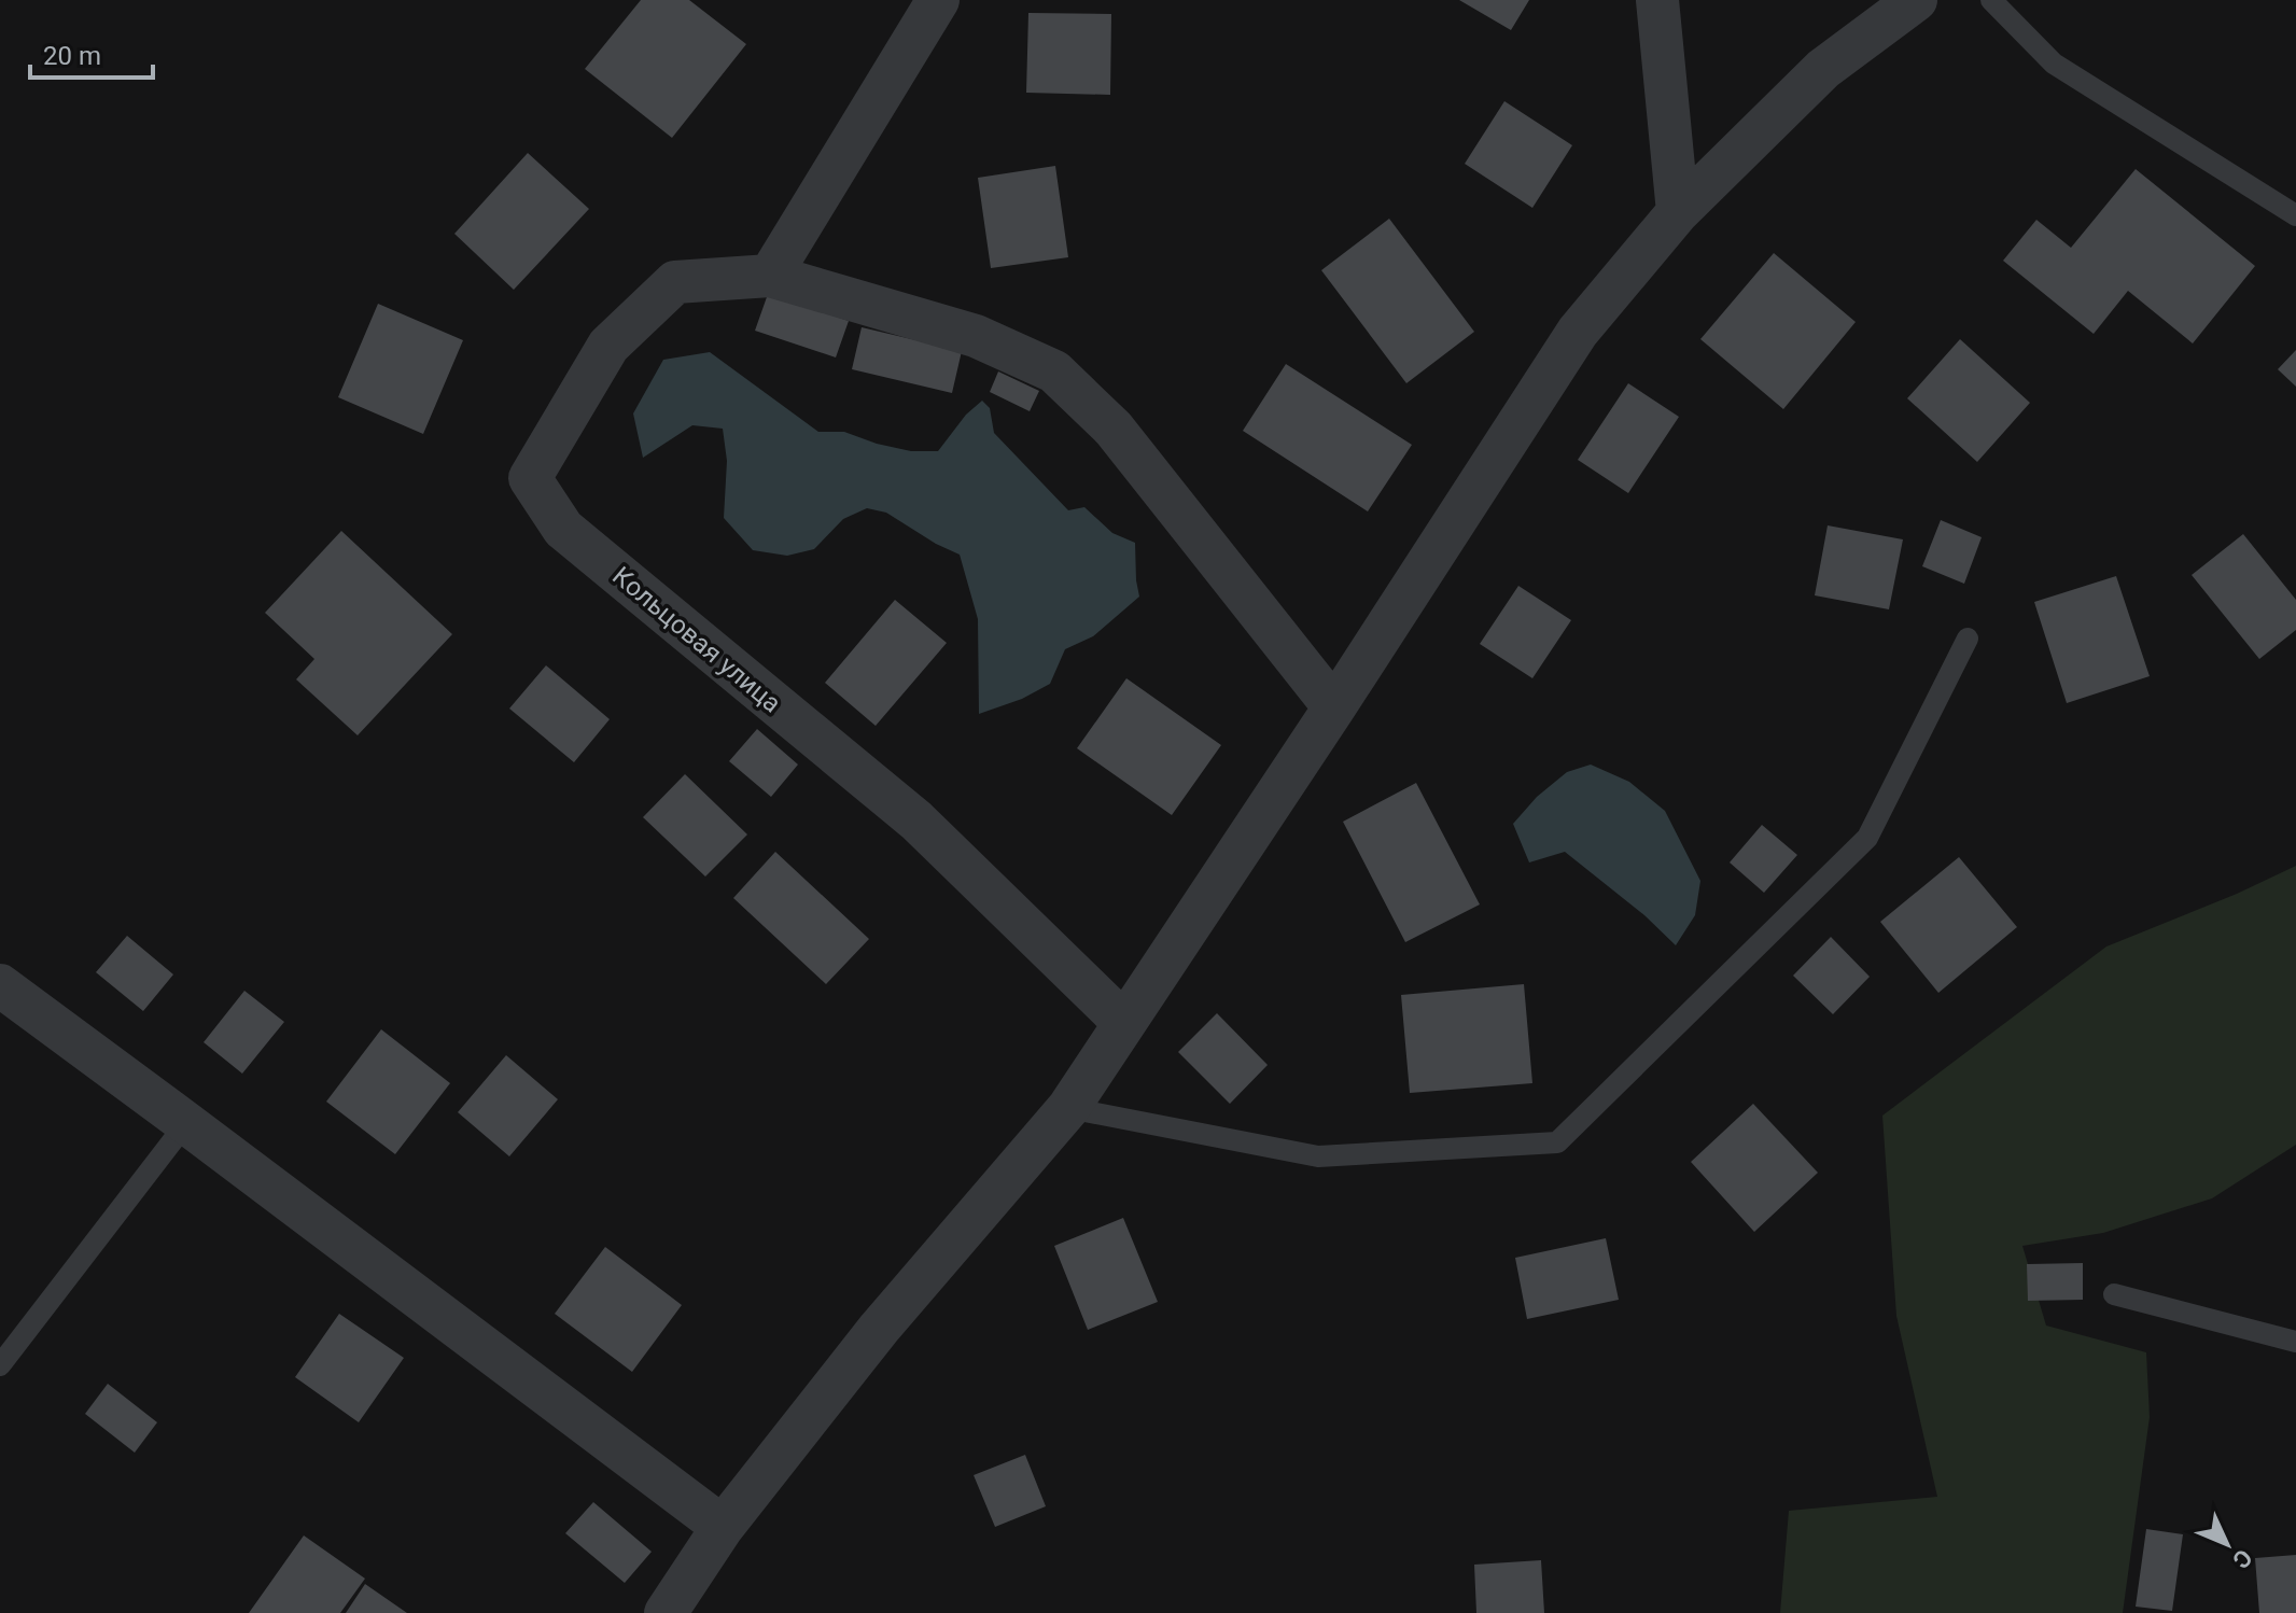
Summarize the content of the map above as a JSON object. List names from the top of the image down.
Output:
{
  "streets": {
    "street": ["Кольцовая улица"]
  },
  "scale_bar": "20 m",
  "north": "bottom right"
}
